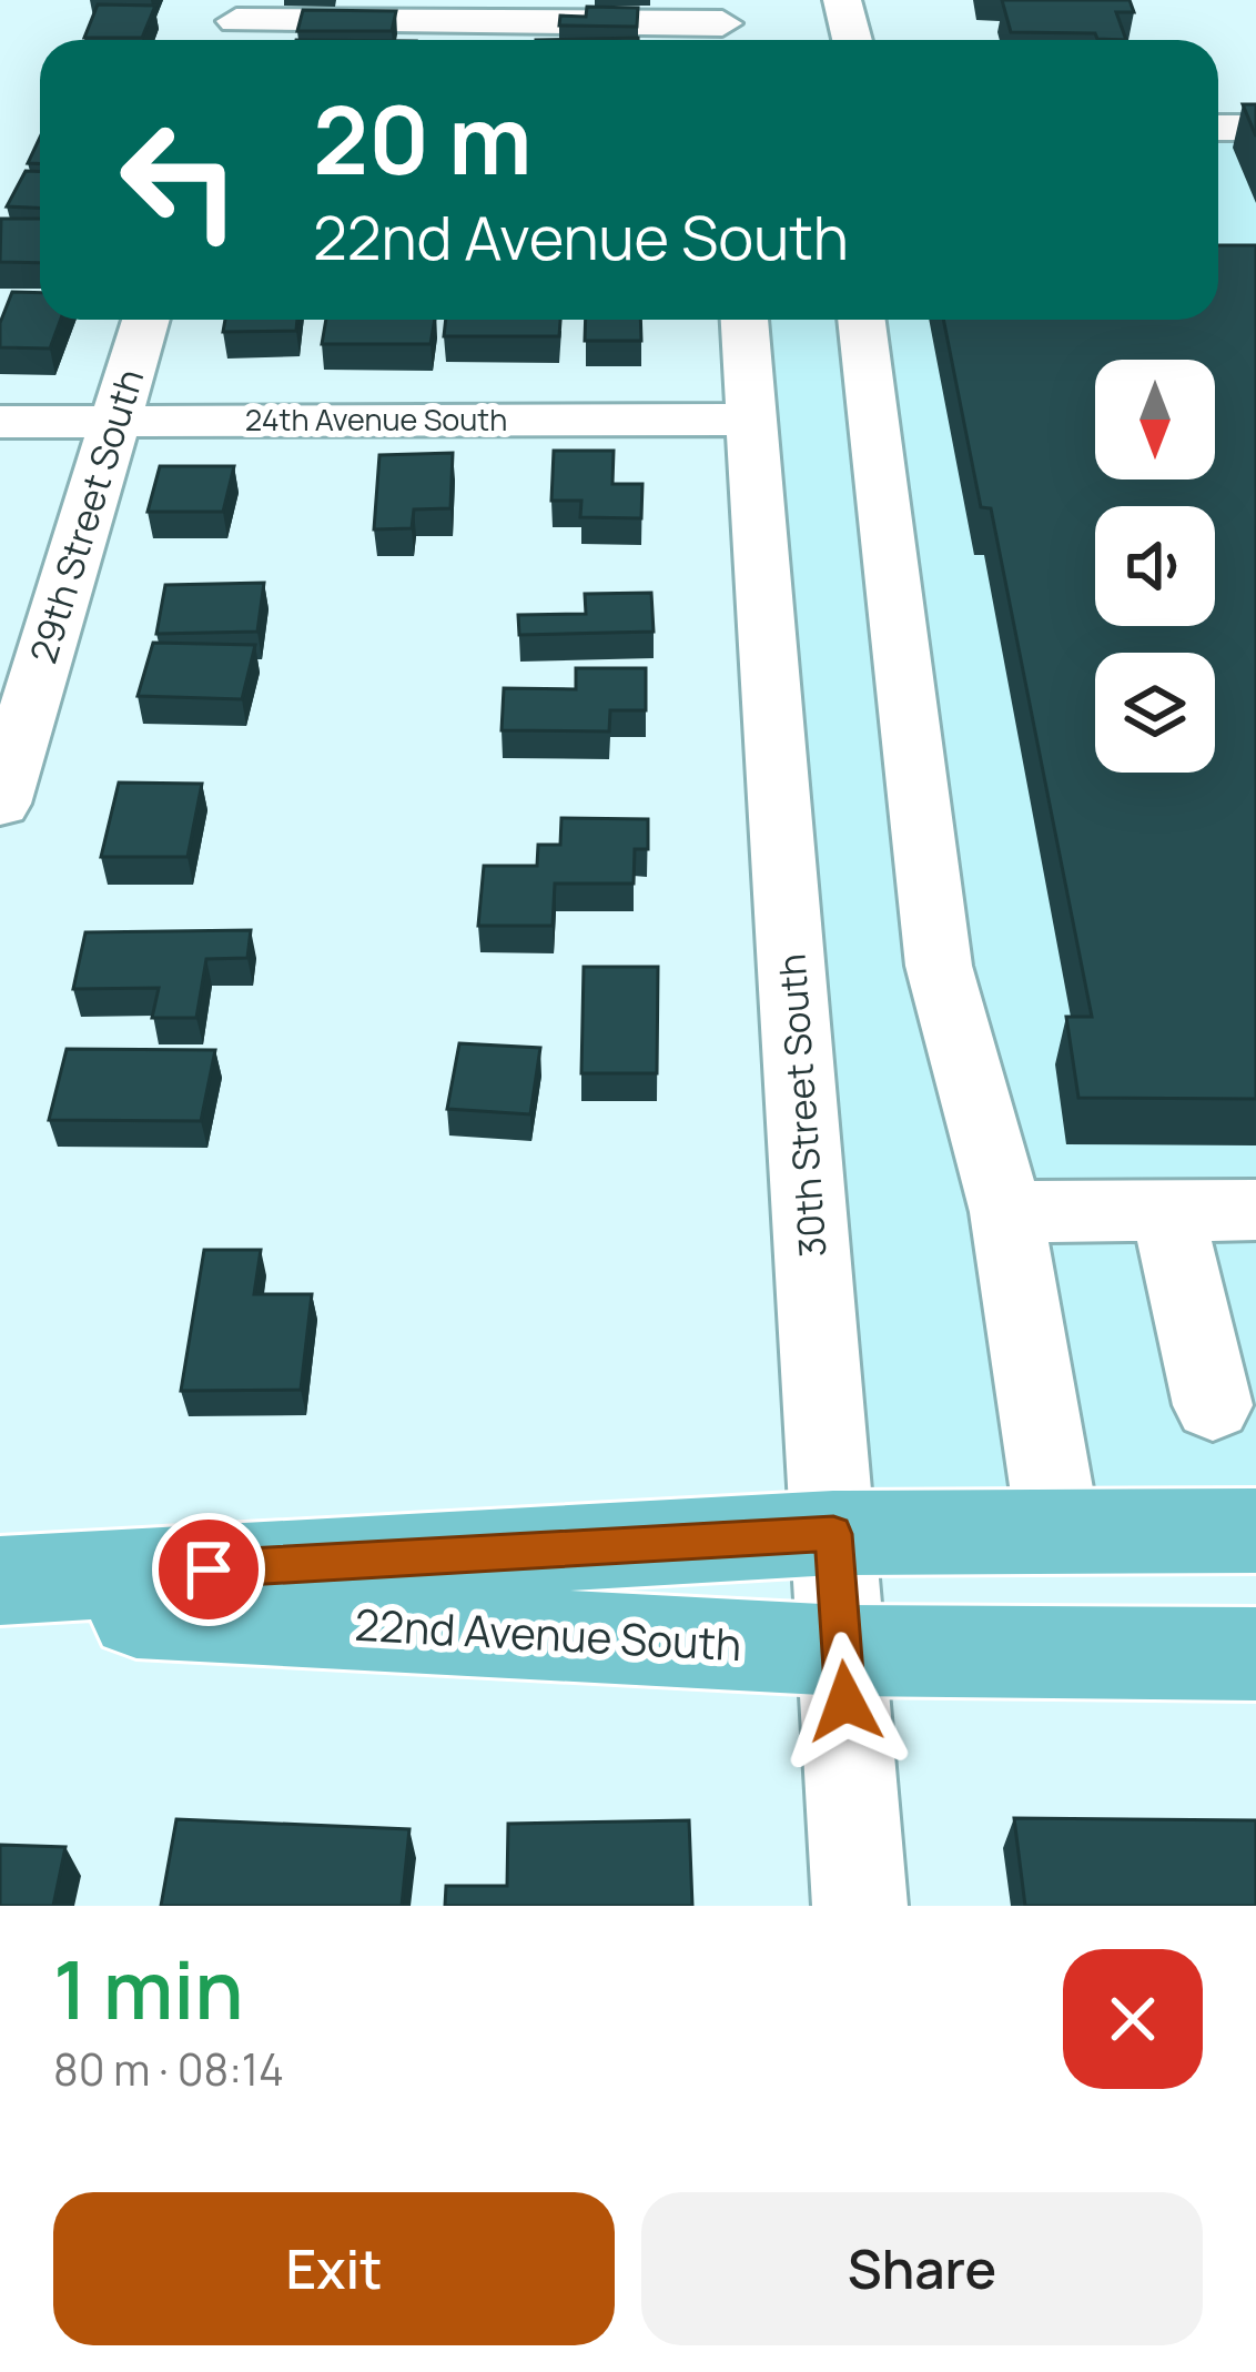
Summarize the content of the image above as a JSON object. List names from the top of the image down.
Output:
{
  "streets": {
    "main road": ["22nd Avenue South"],
    "street": ["24th Avenue South", "29th Street South", "30th Street South"]
  },
  "crossings": [
    ["24th Avenue South", "29th Street South"],
    ["24th Avenue South", "30th Street South"],
    ["30th Street South", "22nd Avenue South"]
  ],
  "north": "bottom",
  "page": {
    "turn": ["20 m", "22nd Avenue South"],
    "heading": ["1 min", "80 m · 08:14"],
    "buttons": ["Exit", "Share"]
  }
}
